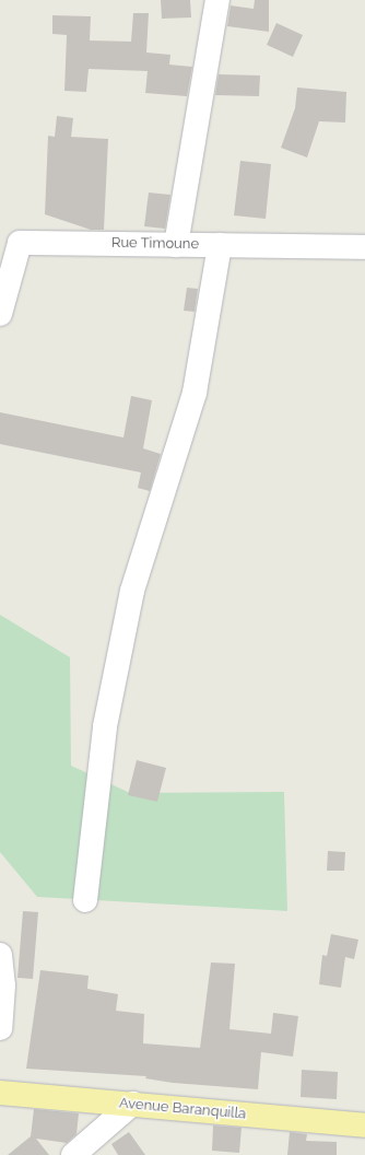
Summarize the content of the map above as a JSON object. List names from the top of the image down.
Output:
{
  "streets": {
    "main road": ["Avenue Baranquilla"],
    "street": ["Rue Timoune"]
  }
}
